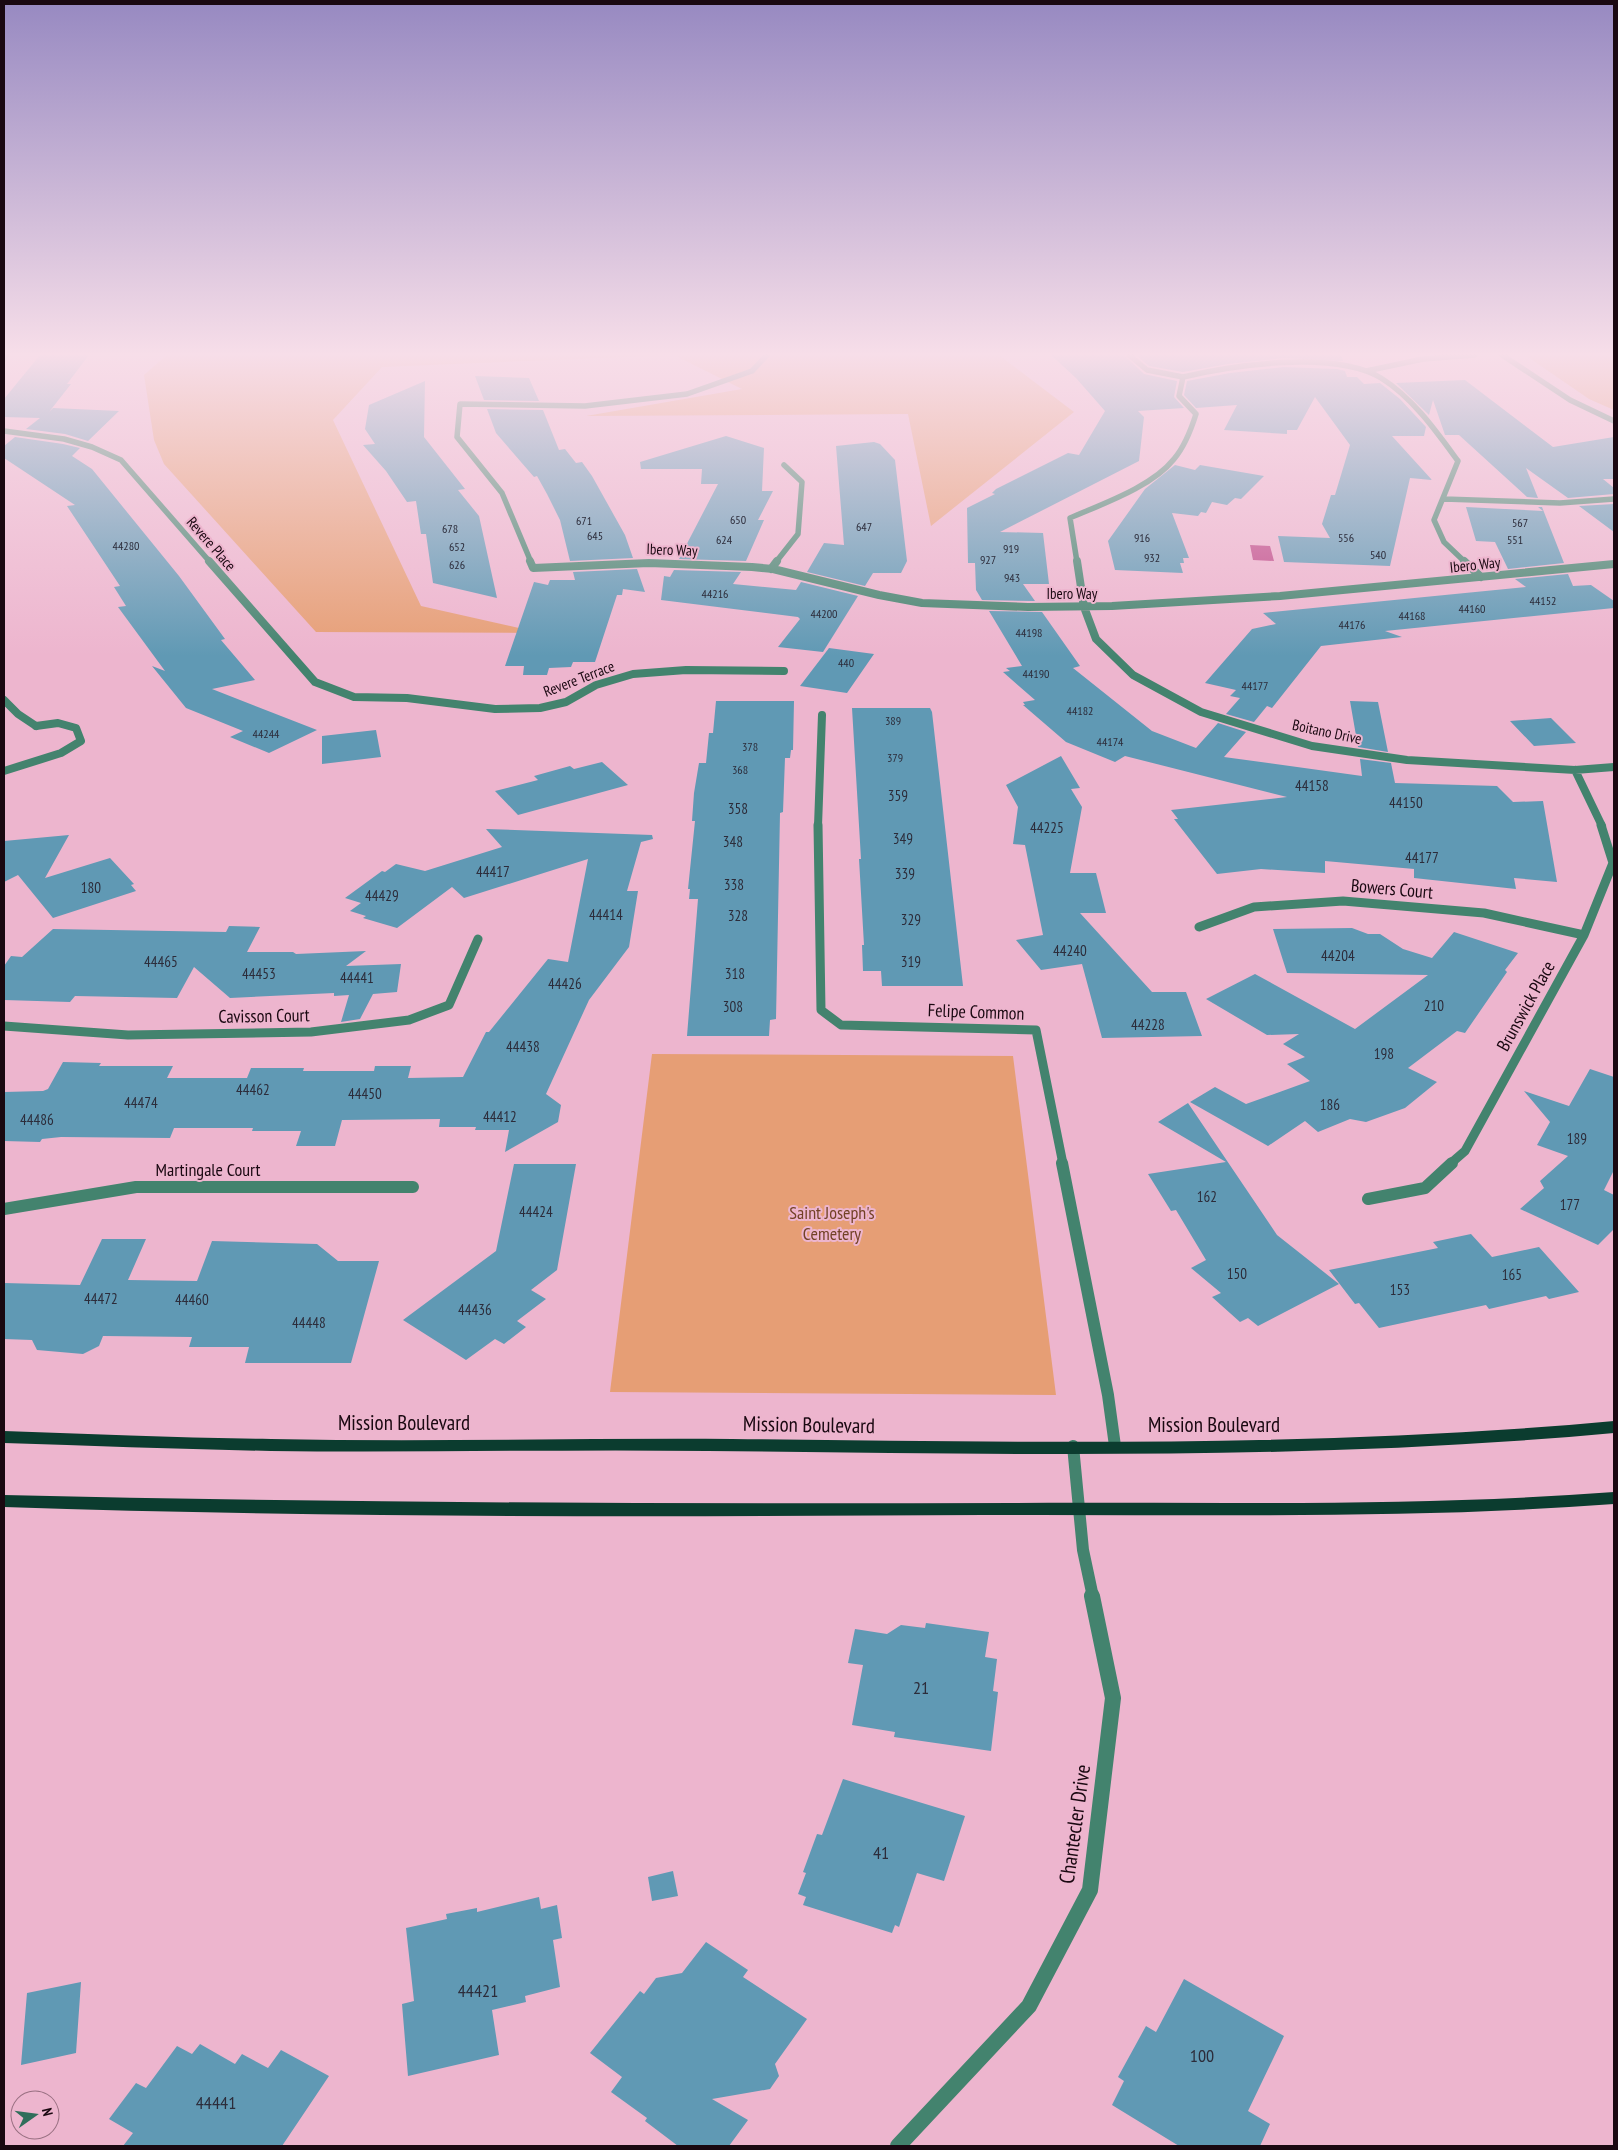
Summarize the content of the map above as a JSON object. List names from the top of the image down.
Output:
{
  "streets": {
    "main road": ["Mission Boulevard"],
    "street": [
      "Revere Place",
      "Ibero Way",
      "Revere Terrace",
      "Boitano Drive",
      "Bowers Court",
      "Brunswick Place",
      "Felipe Common",
      "Cavisson Court",
      "Martingale Court",
      "Chantecler Drive"
    ]
  },
  "crossings": [
    ["Revere Place", "Revere Terrace"],
    ["Ibero Way", "Boitano Drive"],
    ["Boitano Drive", "Brunswick Place"],
    ["Bowers Court", "Brunswick Place"],
    ["Felipe Common", "Mission Boulevard"],
    ["Mission Boulevard", "Chantecler Drive"]
  ],
  "parks": ["Saint Joseph's Cemetery"],
  "house_numbers": [
    "650",
    "671",
    "567",
    "647",
    "678",
    "645",
    "916",
    "556",
    "624",
    "551",
    "44280",
    "652",
    "919",
    "540",
    "932",
    "927",
    "626",
    "943",
    "44216",
    "44152",
    "44160",
    "44200",
    "44168",
    "44176",
    "44198",
    "440",
    "44190",
    "44177",
    "44182",
    "389",
    "44244",
    "44174",
    "378",
    "379",
    "368",
    "44158",
    "359",
    "44150",
    "358",
    "44225",
    "349",
    "348",
    "44177",
    "44417",
    "339",
    "338",
    "180",
    "44429",
    "44414",
    "328",
    "329",
    "44240",
    "44204",
    "44465",
    "319",
    "44453",
    "318",
    "44441",
    "44426",
    "210",
    "308",
    "44228",
    "44438",
    "198",
    "44462",
    "44450",
    "44474",
    "186",
    "44412",
    "44486",
    "189",
    "162",
    "177",
    "44424",
    "150",
    "165",
    "153",
    "44472",
    "44460",
    "44436",
    "44448",
    "21",
    "41",
    "44421",
    "100",
    "44441"
  ],
  "north": "right"
}
